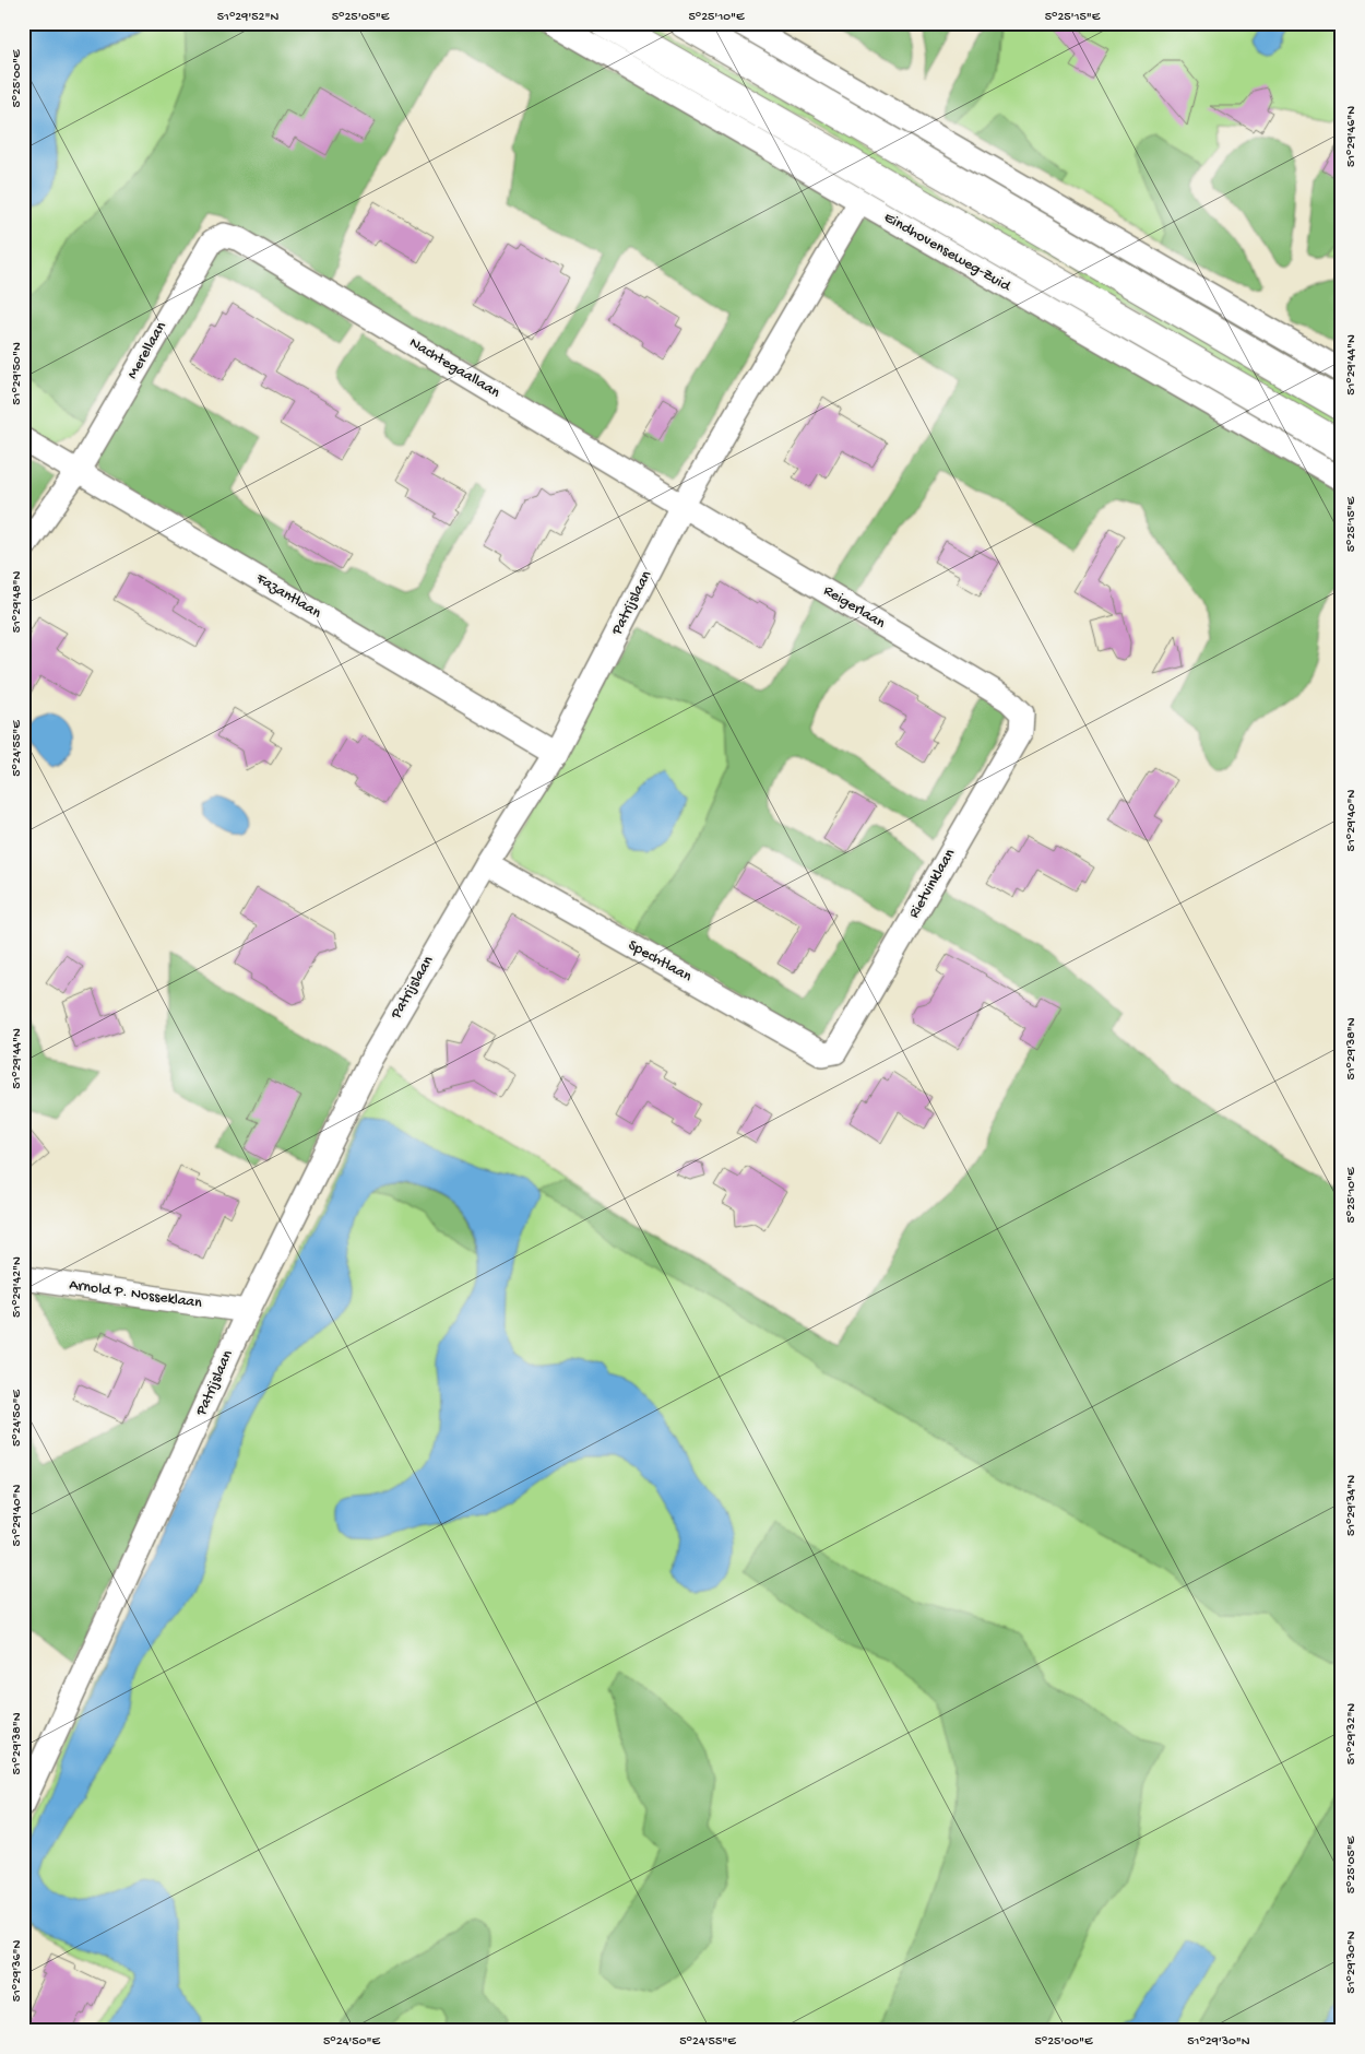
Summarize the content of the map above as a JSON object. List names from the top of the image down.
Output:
{
  "streets": {
    "main road": ["Eindhovenseweg-Zuid"],
    "street": [
      "Merellaan",
      "Nachtegaallaan",
      "Fazantlaan",
      "Patrijslaan",
      "Reigerlaan",
      "Rietvinklaan",
      "Spechtlaan",
      "Arnold P. Nosseklaan"
    ]
  },
  "crossings": [
    ["Eindhovenseweg-Zuid", "Patrijslaan"],
    ["Merellaan", "Nachtegaallaan"],
    ["Merellaan", "Fazantlaan"],
    ["Nachtegaallaan", "Patrijslaan"],
    ["Nachtegaallaan", "Reigerlaan"],
    ["Fazantlaan", "Patrijslaan"],
    ["Patrijslaan", "Reigerlaan"],
    ["Patrijslaan", "Spechtlaan"],
    ["Patrijslaan", "Arnold P. Nosseklaan"],
    ["Reigerlaan", "Rietvinklaan"],
    ["Rietvinklaan", "Spechtlaan"]
  ],
  "coordinates": [
    "51°29'52\"N",
    "5°25'05\"E",
    "5°25'10\"E",
    "5°25'15\"E",
    "5°25'00\"E",
    "51°29'46\"N",
    "51°29'44\"N",
    "51°29'50\"N",
    "51°29'48\"N",
    "5°24'55\"E",
    "51°29'40\"N",
    "51°29'38\"N",
    "51°29'42\"N",
    "5°24'50\"E",
    "51°29'34\"N",
    "51°29'32\"N",
    "51°29'30\"N",
    "51°29'36\"N"
  ]
}
